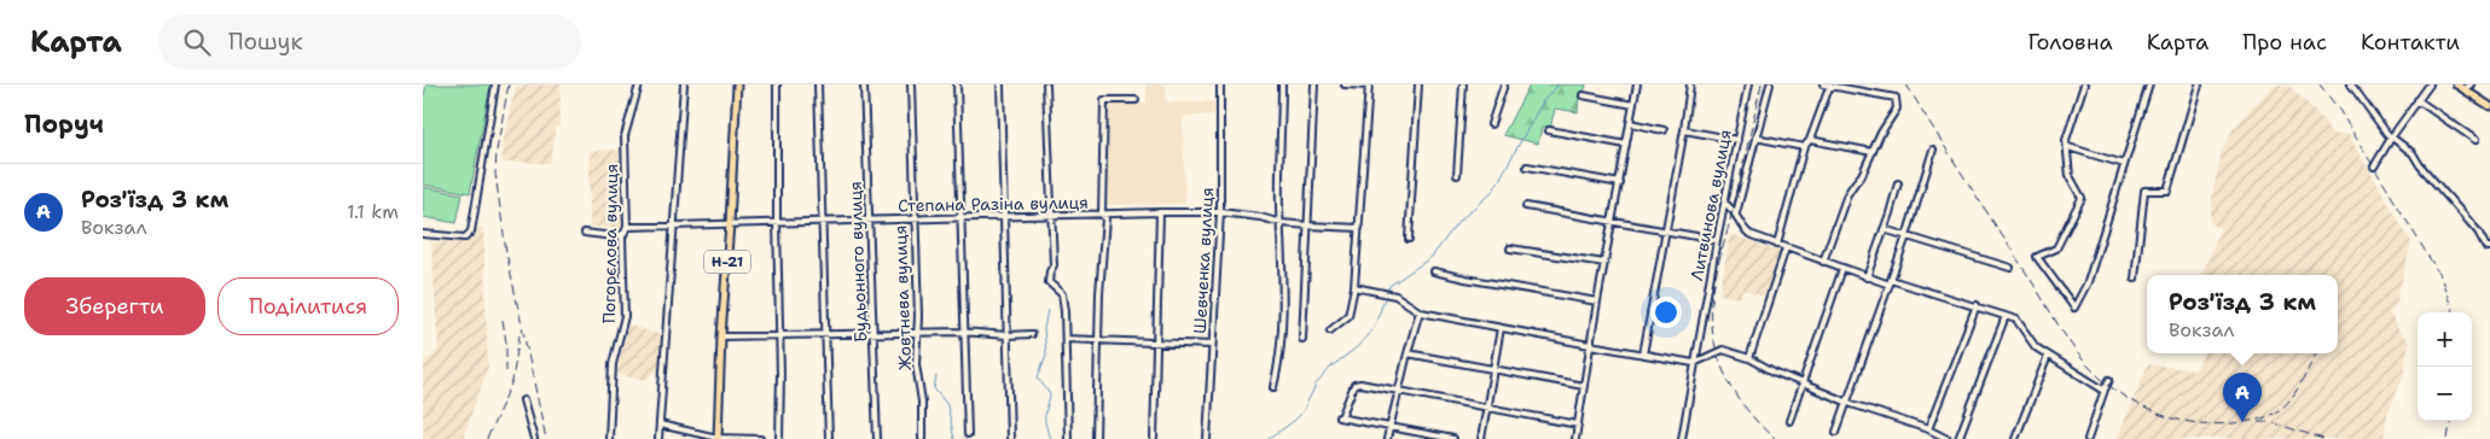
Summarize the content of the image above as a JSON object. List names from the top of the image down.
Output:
{
  "streets": {
    "main road": ["Н-21"],
    "street": [
      "Степана Разіна вулиця",
      "Литвинова вулиця",
      "Погорєлова вулиця",
      "Шевченка вулиця",
      "Будьонного вулиця",
      "Жовтнева вулиця"
    ]
  },
  "crossings": [
    ["Степана Разіна вулиця", "Погорєлова вулиця"],
    ["Степана Разіна вулиця", "Шевченка вулиця"],
    ["Степана Разіна вулиця", "Н-21"],
    ["Степана Разіна вулиця", "Будьонного вулиця"],
    ["Степана Разіна вулиця", "Жовтнева вулиця"]
  ],
  "page": {
    "header": "Карта",
    "search": "Пошук",
    "nav": [
      "Головна",
      "Карта",
      "Про нас",
      "Контакти"
    ],
    "heading": "Поруч",
    "list": [
      {
        "mark": "A",
        "name": "Роз'їзд 3 км",
        "note": "Вокзал",
        "value": "1.1 km"
      }
    ],
    "buttons": ["Зберегти", "Поділитися"],
    "popup": ["Роз'їзд 3 км", "Вокзал"],
    "map_buttons": ["+", "−"],
    "pins": "A"
  }
}
